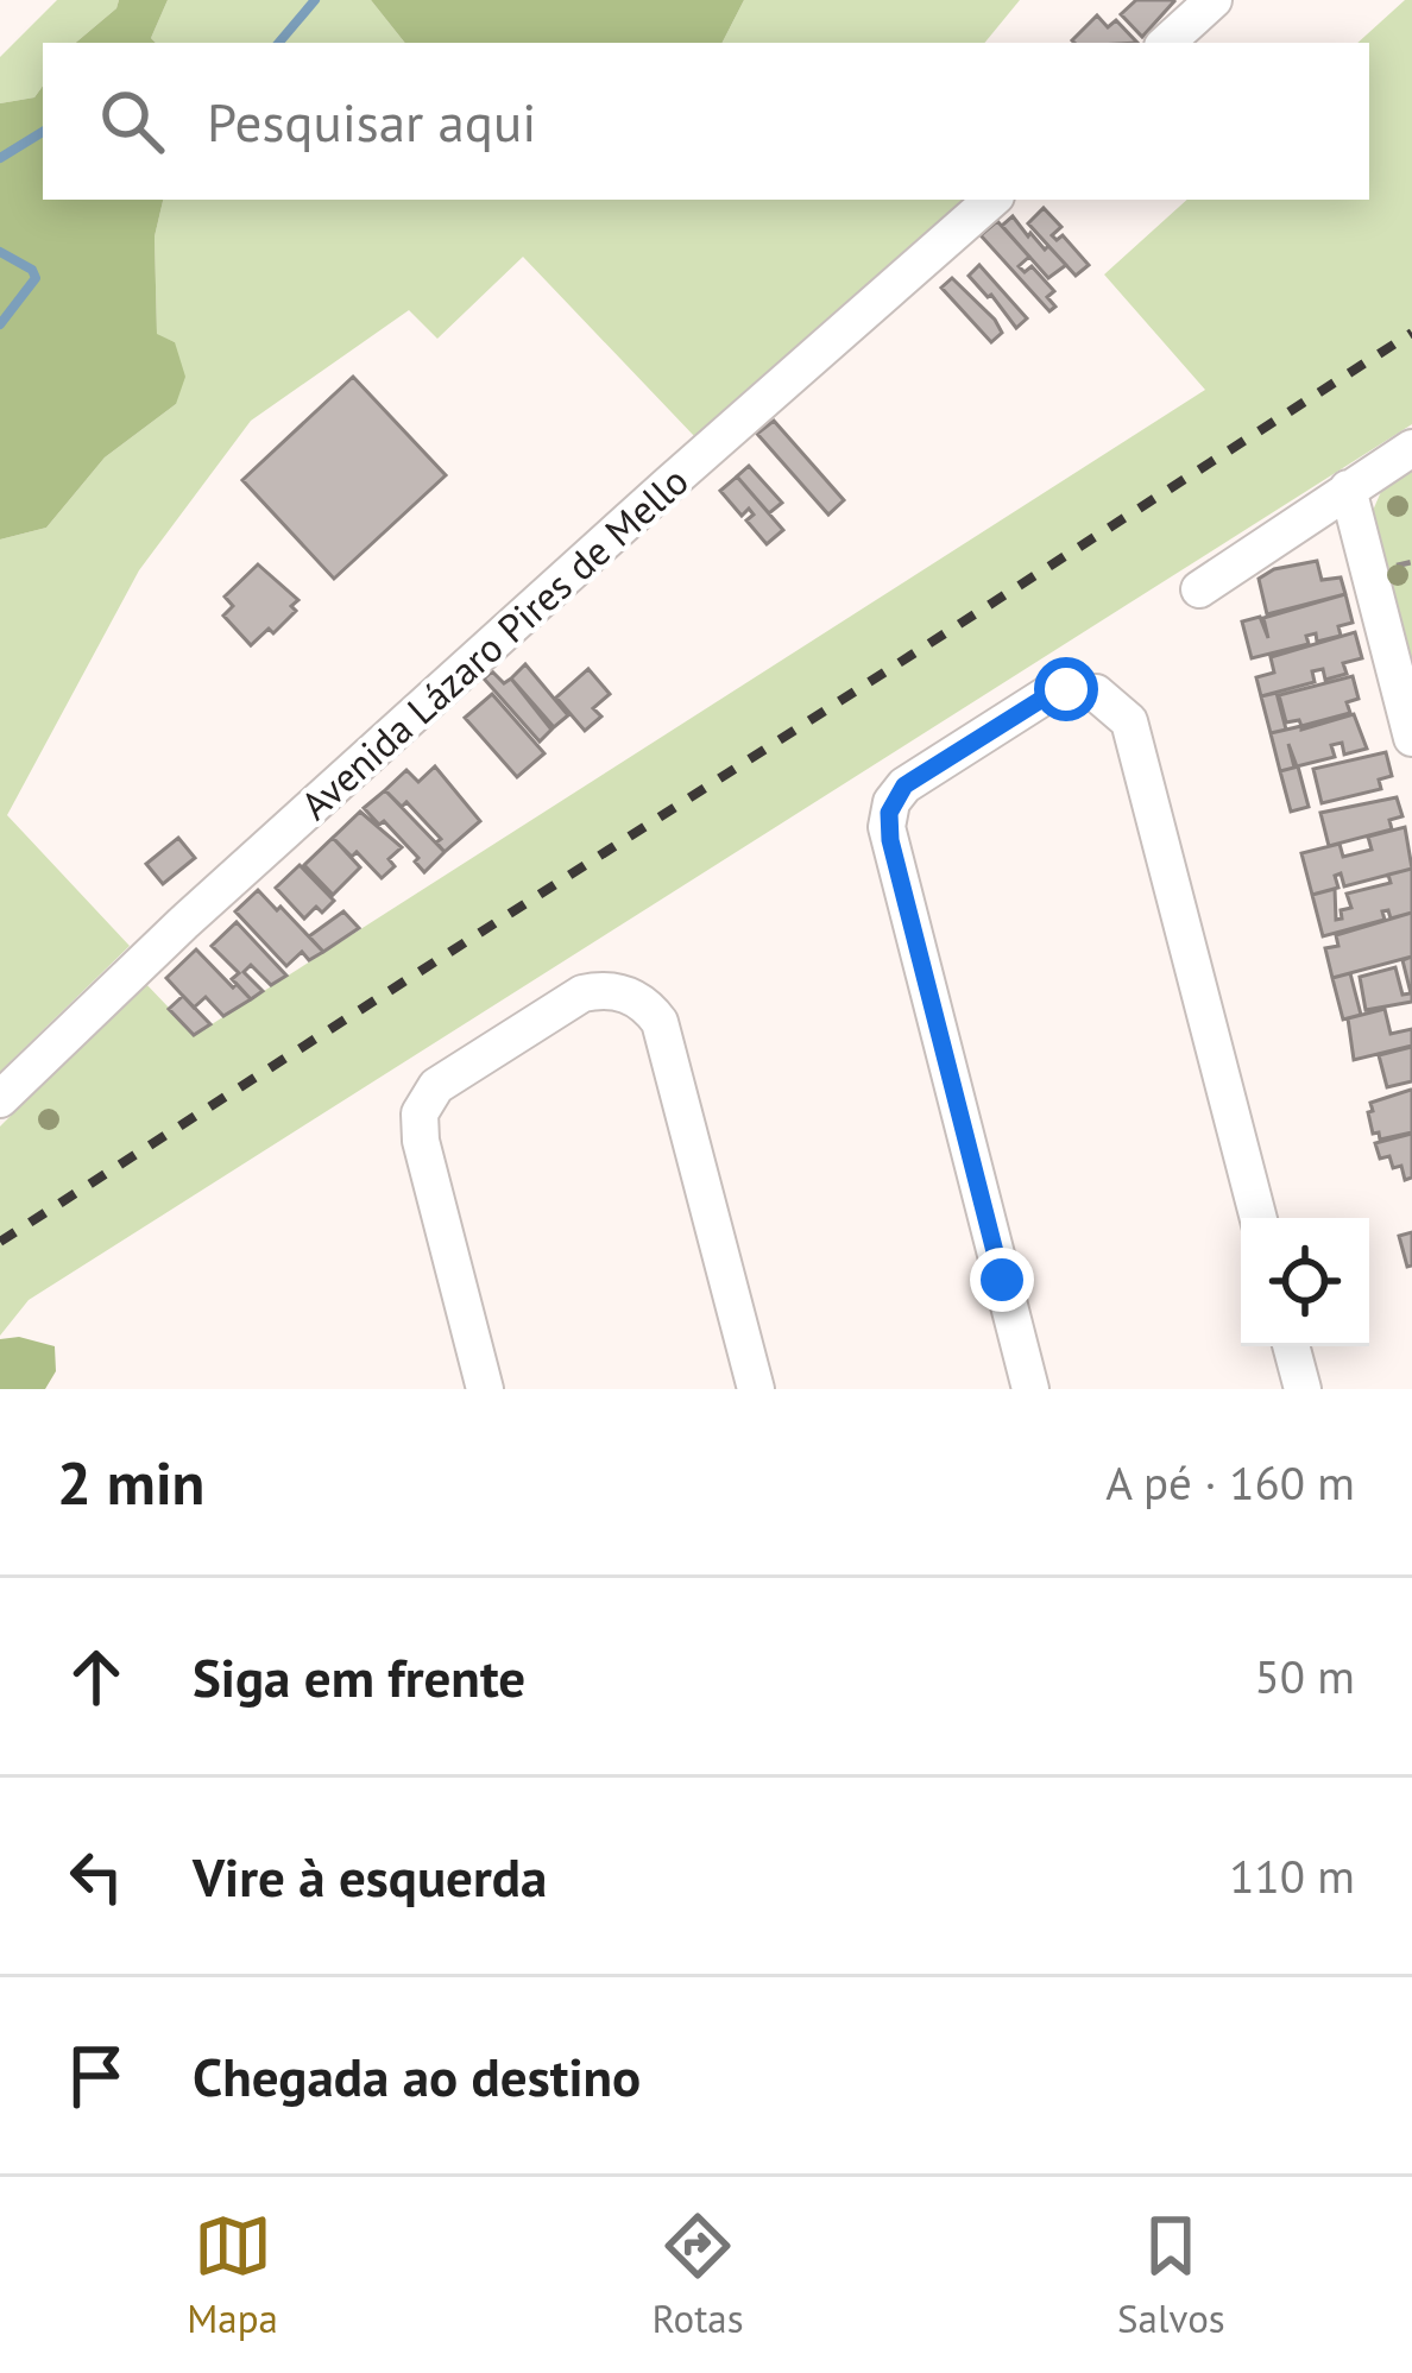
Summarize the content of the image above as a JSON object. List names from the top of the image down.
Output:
{
  "streets": {
    "street": ["Avenida Lázaro Pires de Mello"]
  },
  "page": {
    "search": "Pesquisar aqui",
    "heading": ["2 min", "A pé · 160 m"],
    "list": [
      ["Siga em frente", "50 m"],
      ["Vire à esquerda", "110 m"],
      "Chegada ao destino"
    ],
    "nav": ["Mapa", "Rotas", "Salvos"]
  }
}
